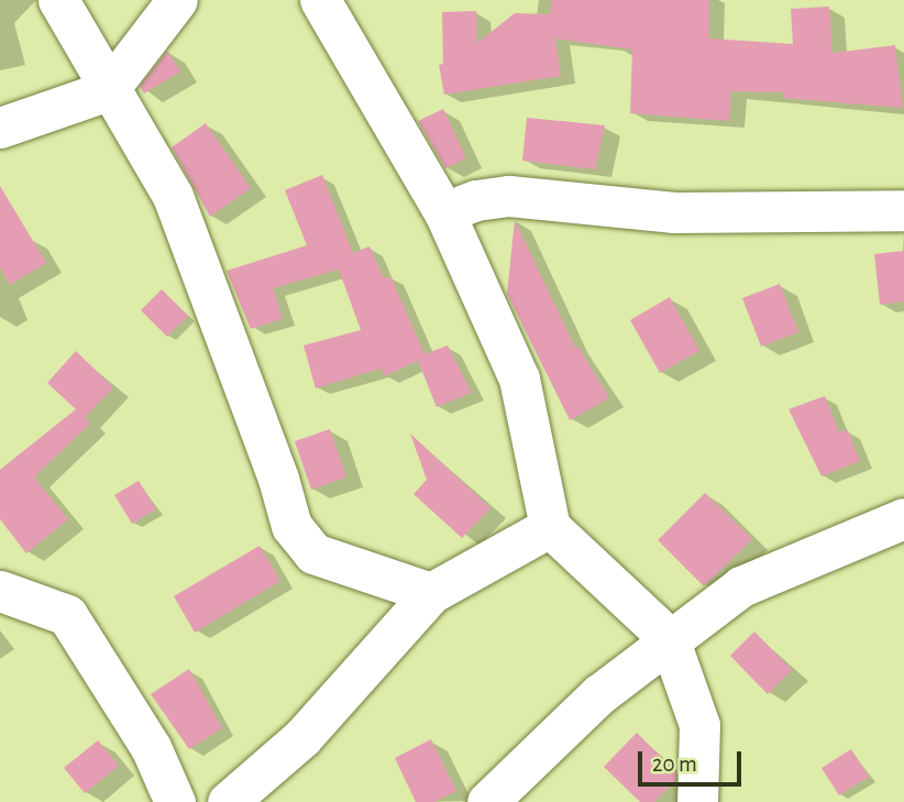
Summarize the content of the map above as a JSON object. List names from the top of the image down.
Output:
{
  "scale_bar": "20 m"
}
